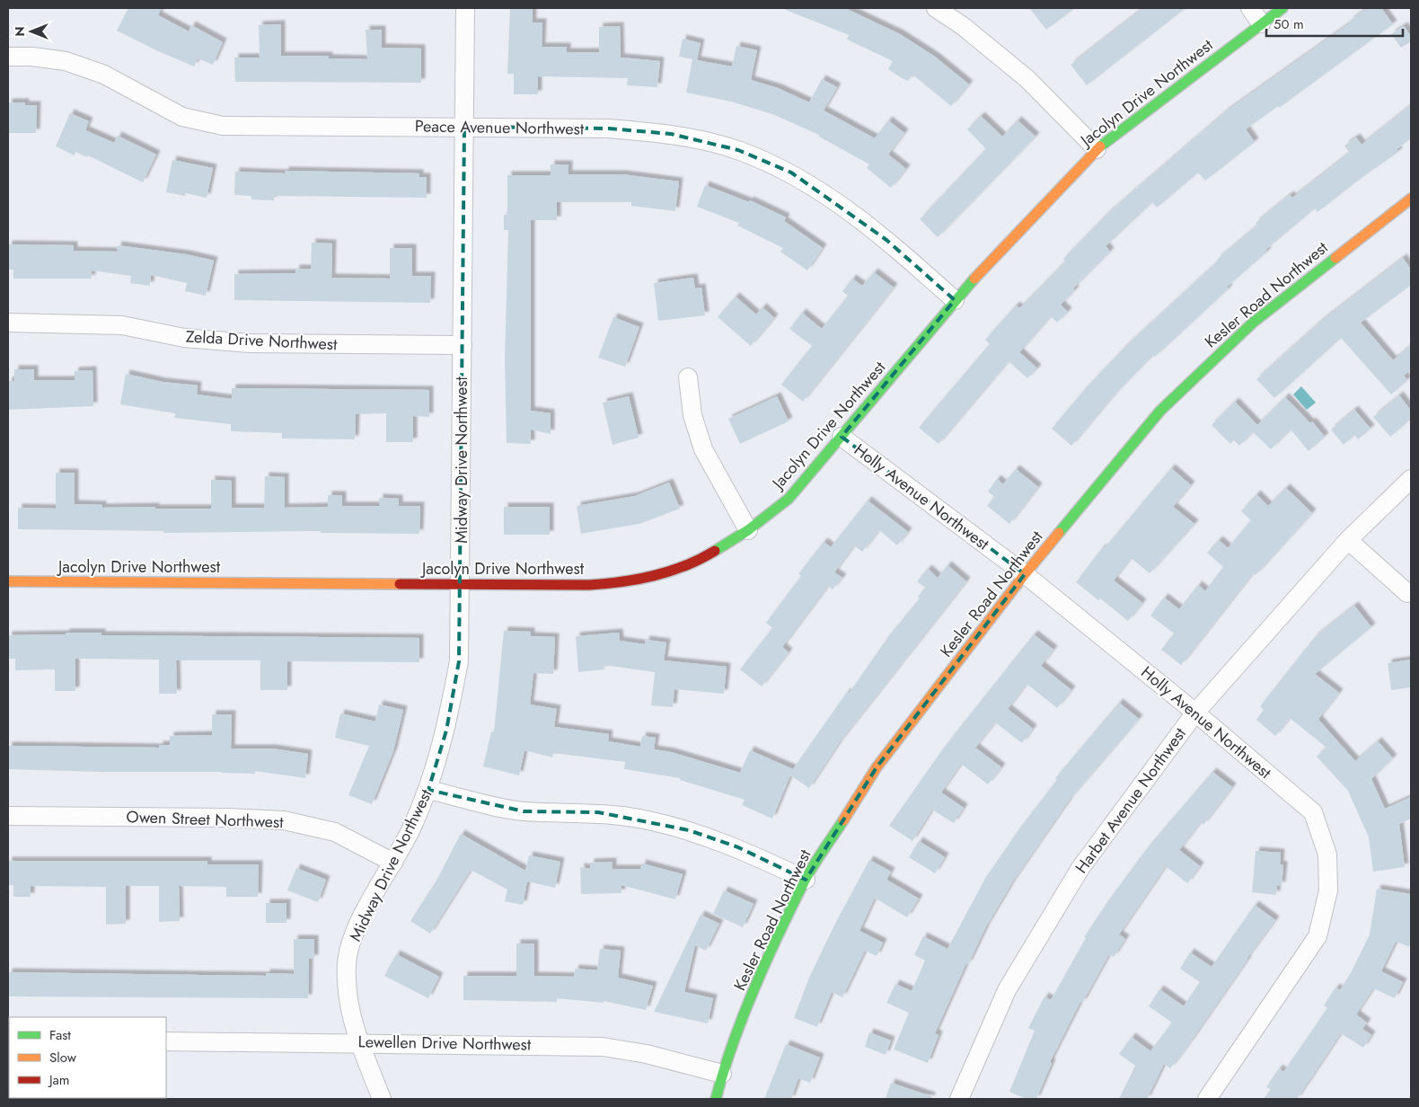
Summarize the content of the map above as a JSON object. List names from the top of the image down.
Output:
{
  "streets": {
    "street": [
      "Jacolyn Drive Northwest",
      "Peace Avenue Northwest",
      "Kesler Road Northwest",
      "Zelda Drive Northwest",
      "Midway Drive Northwest",
      "Holly Avenue Northwest",
      "Harbet Avenue Northwest",
      "Owen Street Northwest",
      "Lewellen Drive Northwest"
    ]
  },
  "crossings": [
    ["Jacolyn Drive Northwest", "Peace Avenue Northwest"],
    ["Jacolyn Drive Northwest", "Midway Drive Northwest"],
    ["Jacolyn Drive Northwest", "Holly Avenue Northwest"],
    ["Peace Avenue Northwest", "Midway Drive Northwest"],
    ["Kesler Road Northwest", "Holly Avenue Northwest"],
    ["Kesler Road Northwest", "Lewellen Drive Northwest"],
    ["Zelda Drive Northwest", "Midway Drive Northwest"],
    ["Midway Drive Northwest", "Owen Street Northwest"],
    ["Midway Drive Northwest", "Lewellen Drive Northwest"],
    ["Holly Avenue Northwest", "Harbet Avenue Northwest"]
  ],
  "legend": ["Fast", "Slow", "Jam"],
  "scale_bar": "50 m",
  "north": "left"
}
